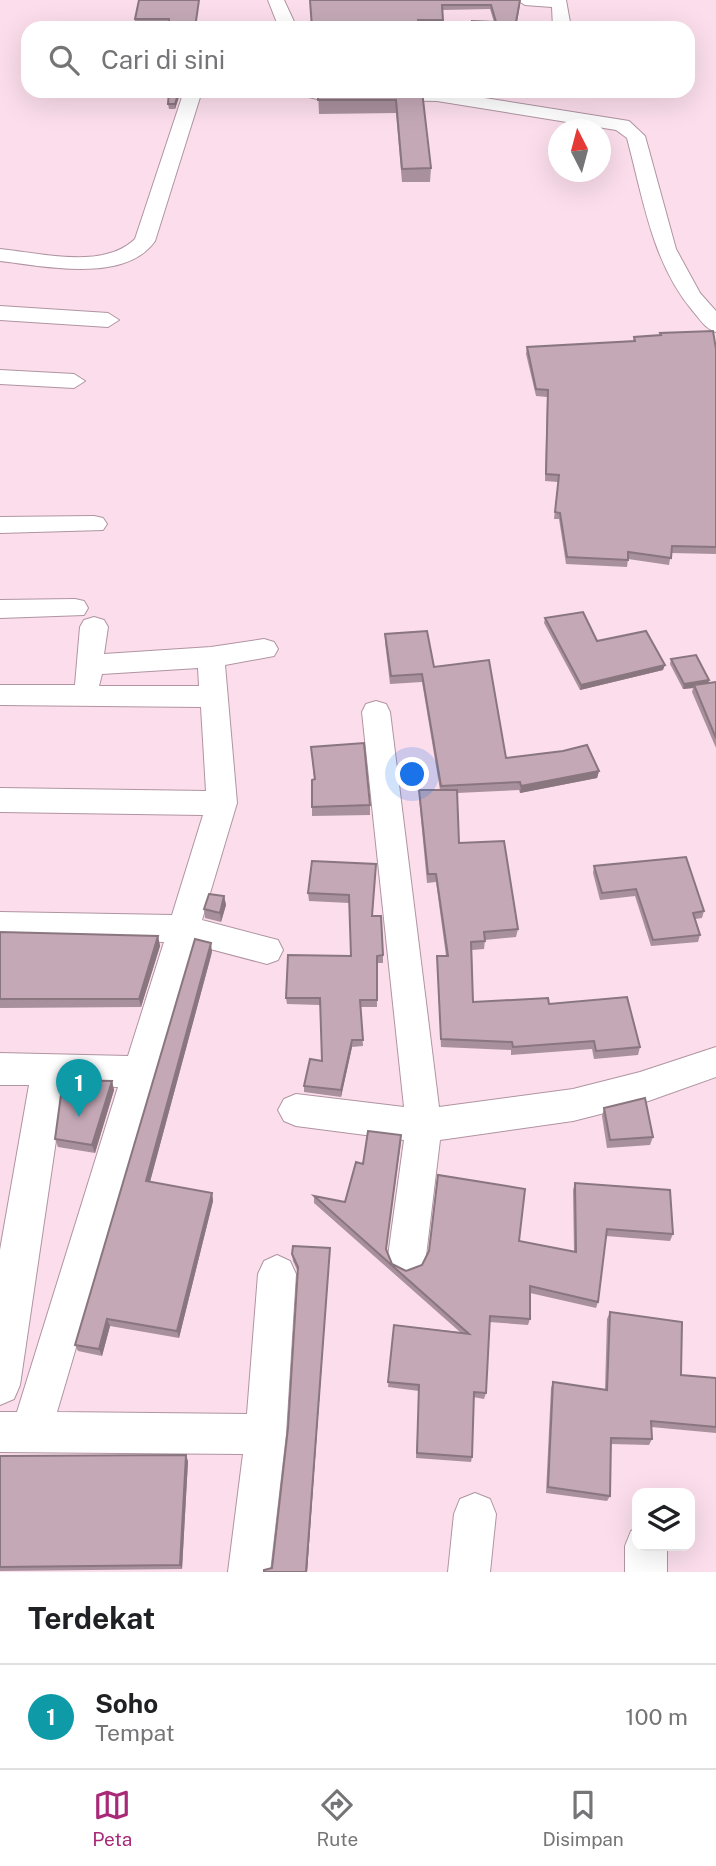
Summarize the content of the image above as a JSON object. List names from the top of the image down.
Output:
{
  "north": "top",
  "page": {
    "search": "Cari di sini",
    "pins": "1",
    "heading": "Terdekat",
    "list": [
      {
        "mark": "1",
        "name": "Soho",
        "note": "Tempat",
        "value": "100 m"
      }
    ],
    "nav": ["Peta", "Rute", "Disimpan"]
  }
}
